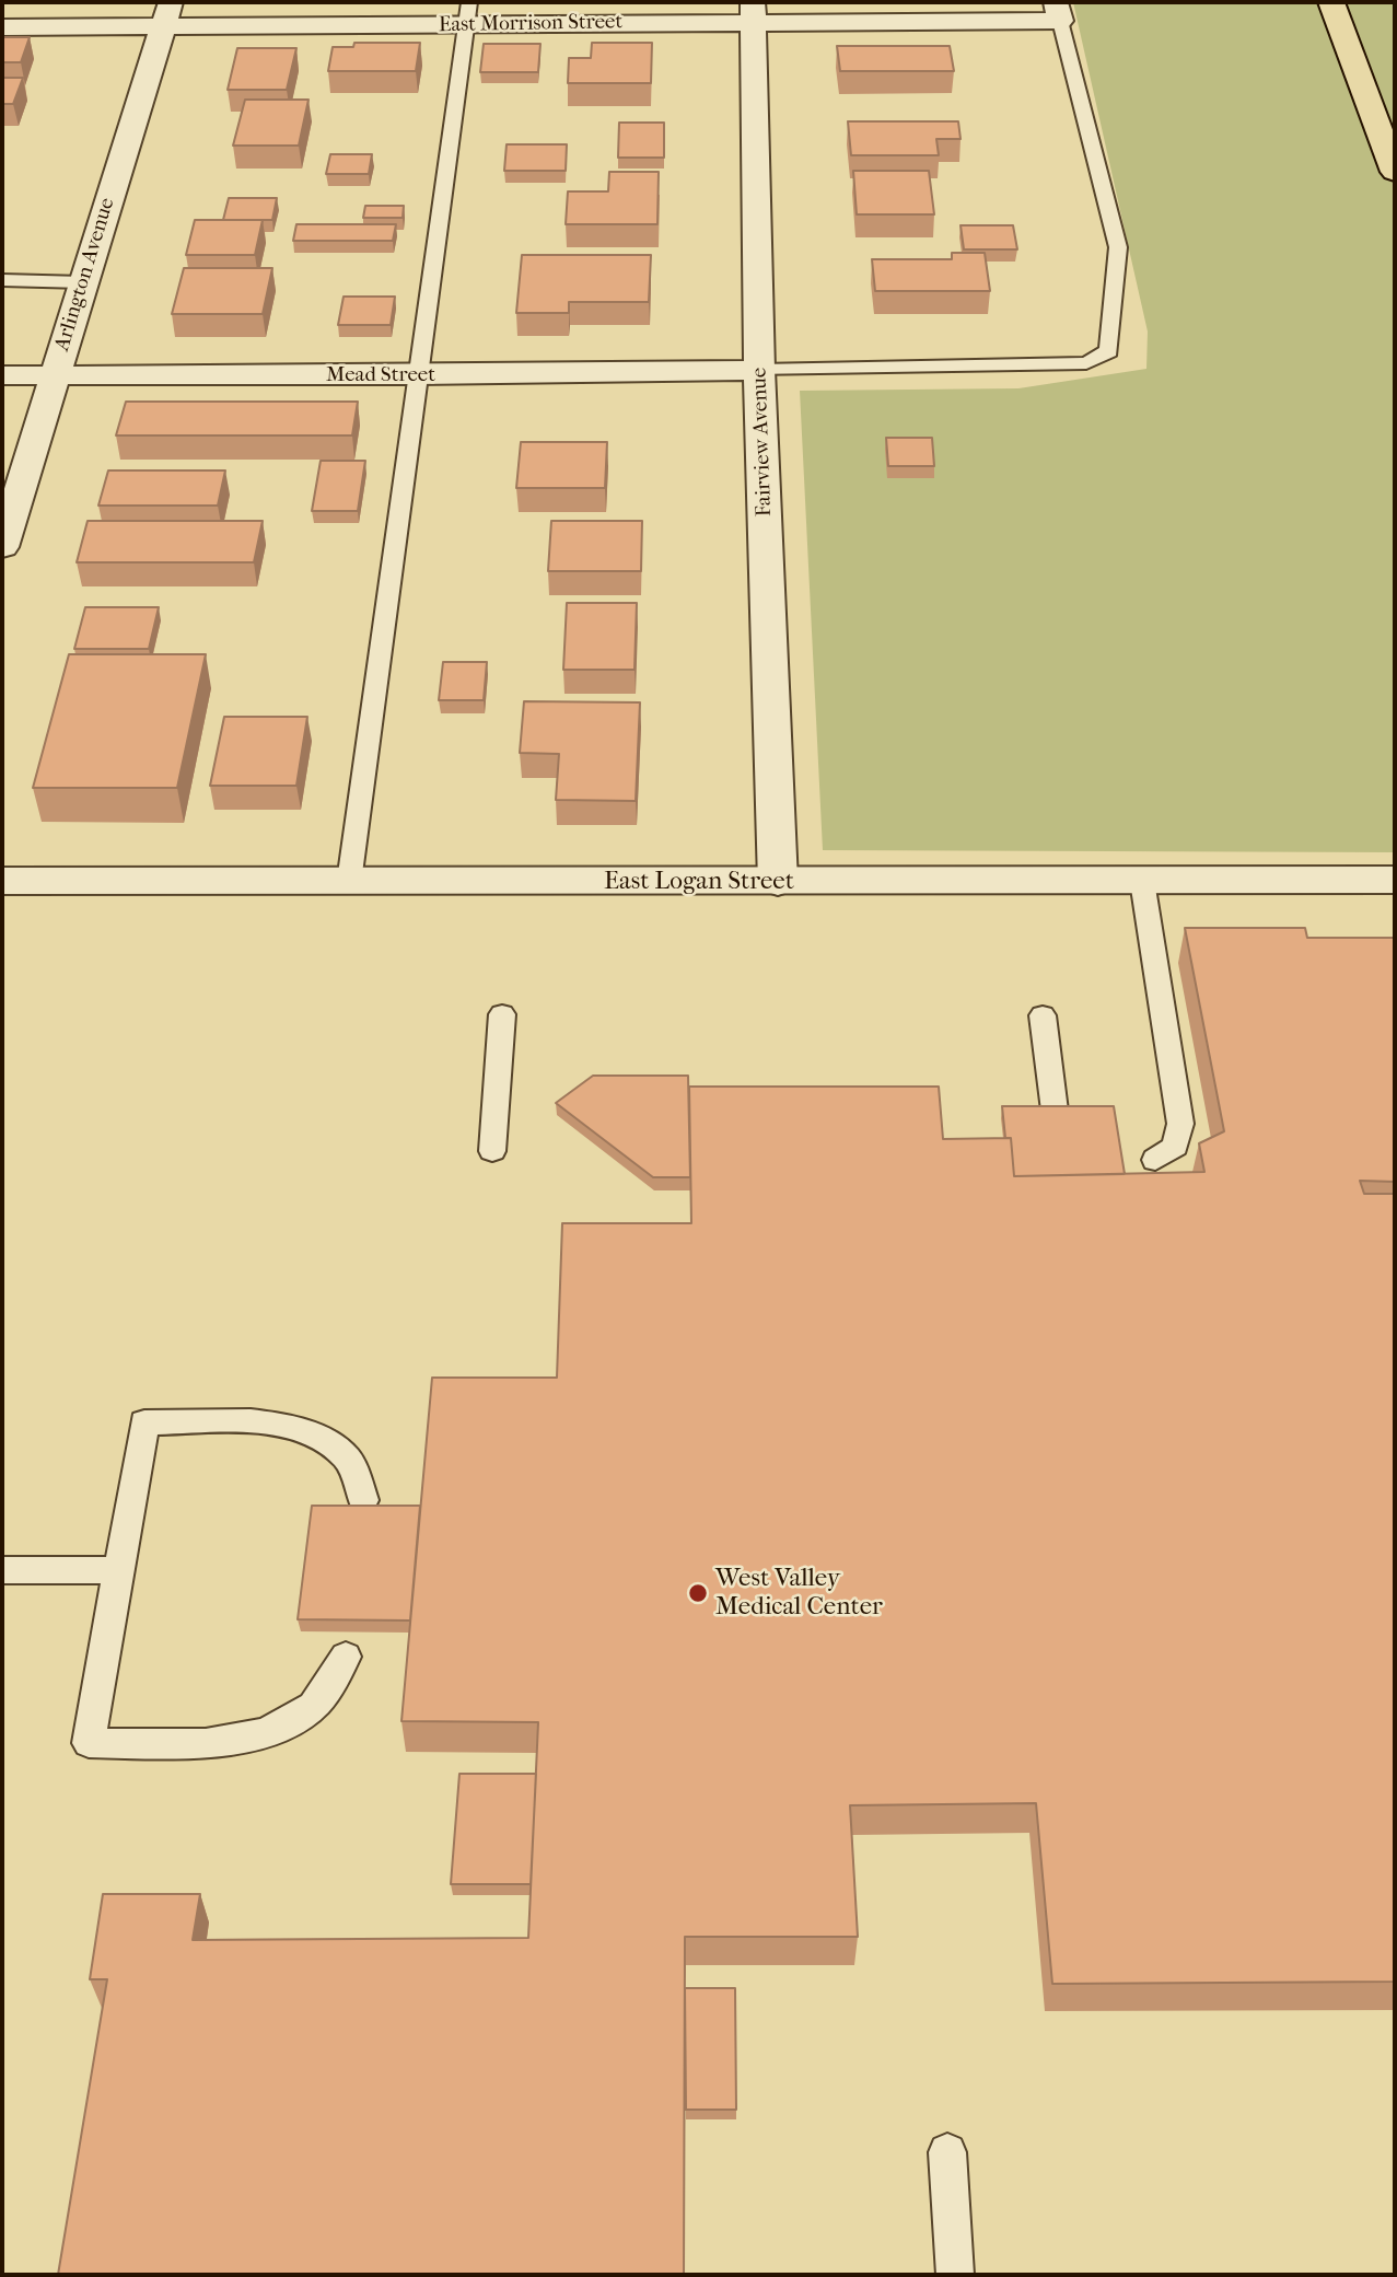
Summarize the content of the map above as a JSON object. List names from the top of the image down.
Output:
{
  "streets": {
    "street": [
      "East Morrison Street",
      "Arlington Avenue",
      "Mead Street",
      "Fairview Avenue",
      "East Logan Street"
    ]
  },
  "crossings": [
    ["East Morrison Street", "Arlington Avenue"],
    ["East Morrison Street", "Fairview Avenue"],
    ["Arlington Avenue", "Mead Street"],
    ["Mead Street", "Fairview Avenue"],
    ["Fairview Avenue", "East Logan Street"]
  ],
  "places": ["West Valley Medical Center"]
}
